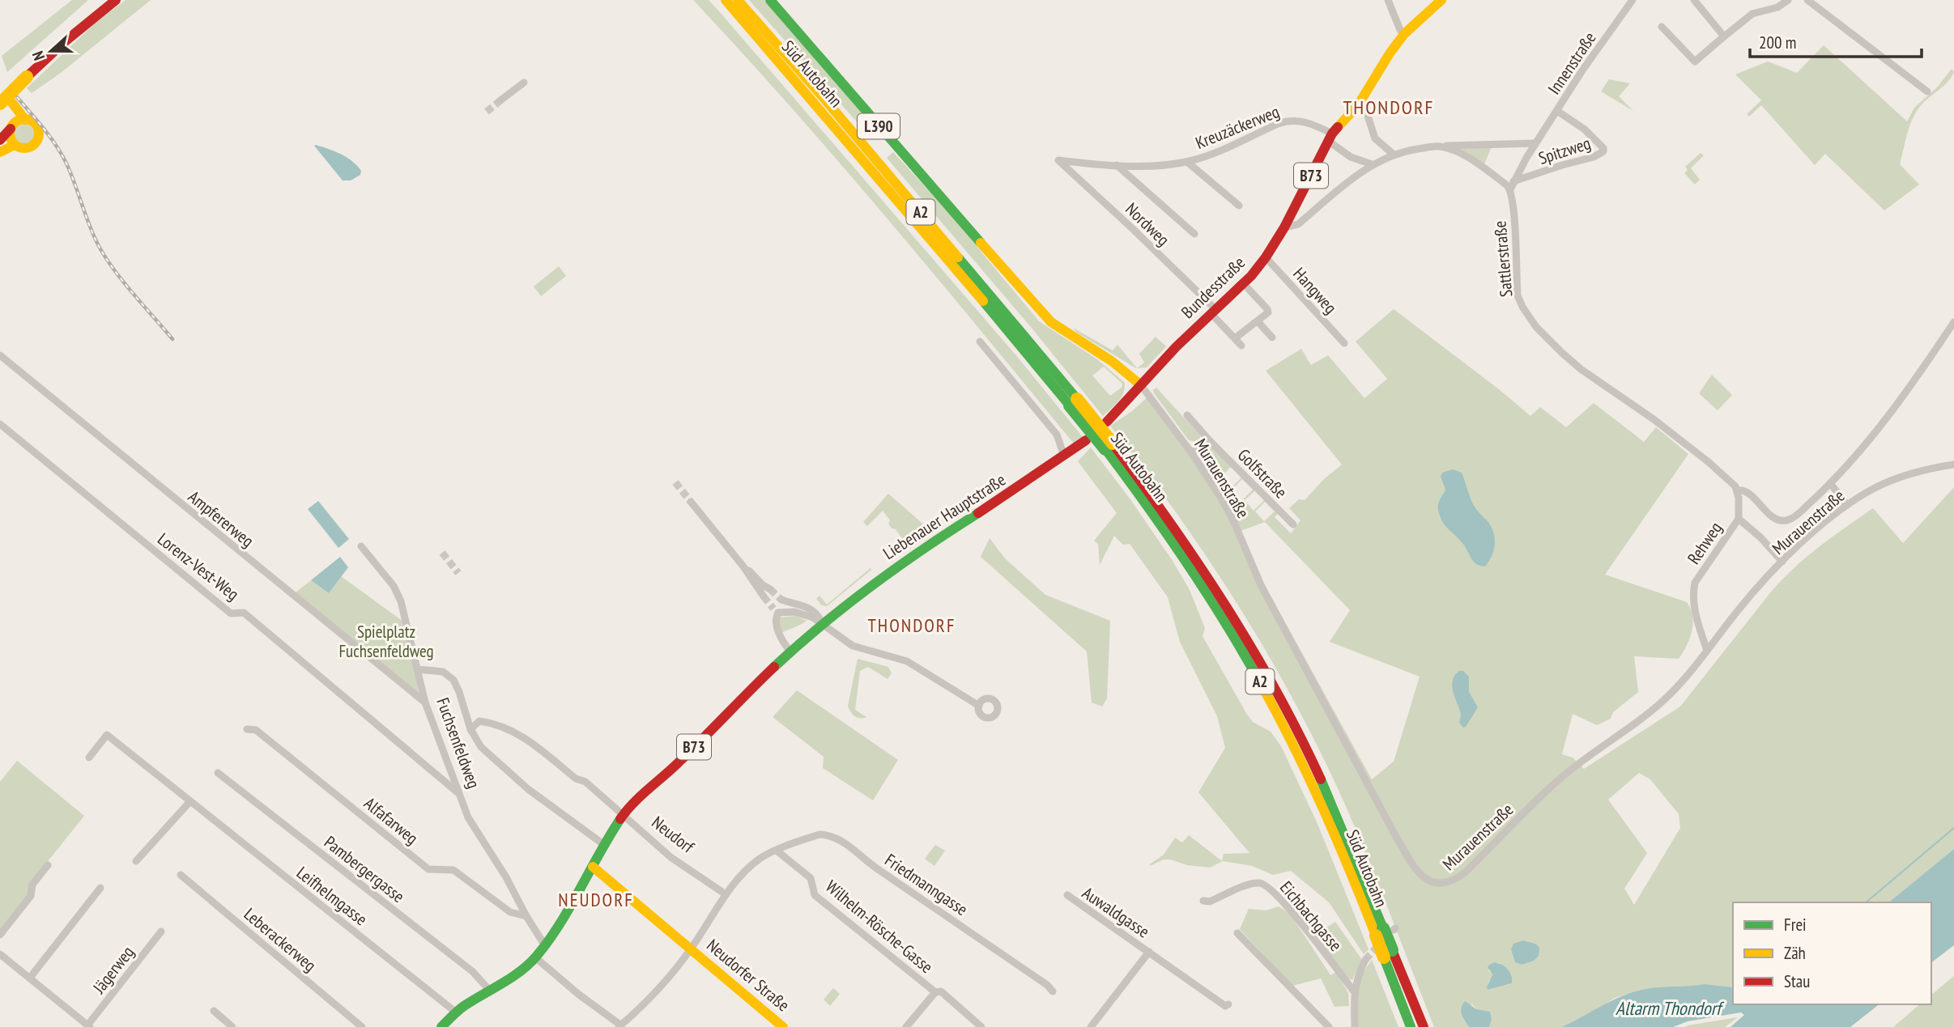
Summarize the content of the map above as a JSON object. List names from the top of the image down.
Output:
{
  "streets": {
    "main road": [
      "Süd Autobahn",
      "L390",
      "B73",
      "A2",
      "Bundesstraße",
      "Liebenauer Hauptstraße",
      "Neudorfer Straße"
    ],
    "street": [
      "Innenstraße",
      "Kreuzäckerweg",
      "Spitzweg",
      "Nordweg",
      "Sattlerstraße",
      "Hangweg",
      "Golfstraße",
      "Murauenstraße",
      "Ampfererweg",
      "Rehweg",
      "Lorenz-Vest-Weg",
      "Fuchsenfeldweg",
      "Alfafarweg",
      "Neudorf",
      "Pambergergasse",
      "Friedmanngasse",
      "Leifhelmgasse",
      "Auwaldgasse",
      "Eichbachgasse",
      "Wilhelm-Rösche-Gasse",
      "Leberackerweg",
      "Jägerweg"
    ]
  },
  "crossings": [
    ["Innenstraße", "Spitzweg"],
    ["Innenstraße", "Sattlerstraße"],
    ["L390", "B73"],
    ["L390", "Bundesstraße"],
    ["L390", "Murauenstraße"],
    ["Kreuzäckerweg", "Nordweg"],
    ["Kreuzäckerweg", "Bundesstraße"],
    ["Spitzweg", "Sattlerstraße"],
    ["B73", "Bundesstraße"],
    ["B73", "Murauenstraße"],
    ["Nordweg", "Bundesstraße"],
    ["Sattlerstraße", "Rehweg"],
    ["Bundesstraße", "Hangweg"],
    ["Bundesstraße", "Murauenstraße"],
    ["Murauenstraße", "Rehweg"],
    ["Liebenauer Hauptstraße", "Fuchsenfeldweg"],
    ["Liebenauer Hauptstraße", "Neudorf"],
    ["Liebenauer Hauptstraße", "Pambergergasse"],
    ["Liebenauer Hauptstraße", "Leifhelmgasse"],
    ["Liebenauer Hauptstraße", "Neudorfer Straße"],
    ["Ampfererweg", "Fuchsenfeldweg"],
    ["Lorenz-Vest-Weg", "Fuchsenfeldweg"],
    ["Fuchsenfeldweg", "Alfafarweg"],
    ["Neudorf", "Neudorfer Straße"],
    ["Friedmanngasse", "Wilhelm-Rösche-Gasse"]
  ],
  "districts": ["THONDORF", "THONDORF", "NEUDORF"],
  "water": ["Altarm Thondorf"],
  "parks": ["Spielplatz Fuchsenfeldweg"],
  "legend": ["Frei", "Zäh", "Stau"],
  "scale_bar": "200 m",
  "north": "left"
}
